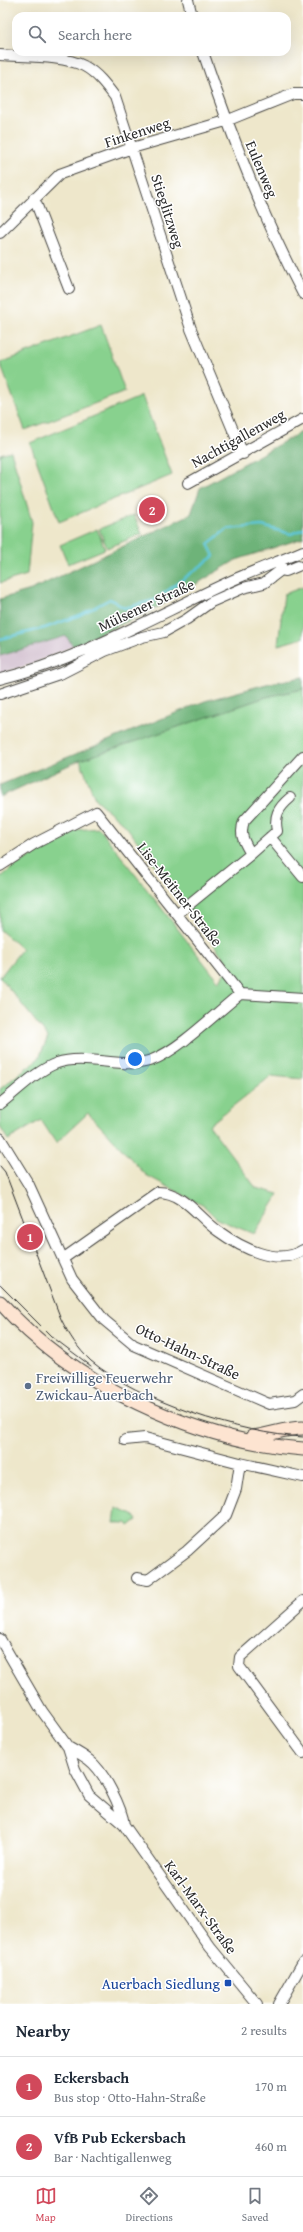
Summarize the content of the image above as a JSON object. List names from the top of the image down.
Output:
{
  "streets": {
    "street": [
      "Finkenweg",
      "Eulenweg",
      "Stieglitzweg",
      "Nachtigallenweg",
      "Mülsener Straße",
      "Lise-Meitner-Straße",
      "Otto-Hahn-Straße",
      "Karl-Marx-Straße"
    ]
  },
  "crossings": [
    ["Finkenweg", "Eulenweg"],
    ["Finkenweg", "Stieglitzweg"],
    ["Stieglitzweg", "Nachtigallenweg"]
  ],
  "places": {
    "other": ["Freiwillige Feuerwehr Zwickau-Auerbach"],
    "transit": ["Auerbach Siedlung"]
  },
  "page": {
    "search": "Search here",
    "pins": ["2", "1"],
    "heading": ["Nearby", "2 results"],
    "list": [
      {
        "mark": "1",
        "name": "Eckersbach",
        "note": "Bus stop · Otto-Hahn-Straße",
        "value": "170 m"
      },
      {
        "mark": "2",
        "name": "VfB Pub Eckersbach",
        "note": "Bar · Nachtigallenweg",
        "value": "460 m"
      }
    ],
    "nav": ["Map", "Directions", "Saved"]
  }
}
